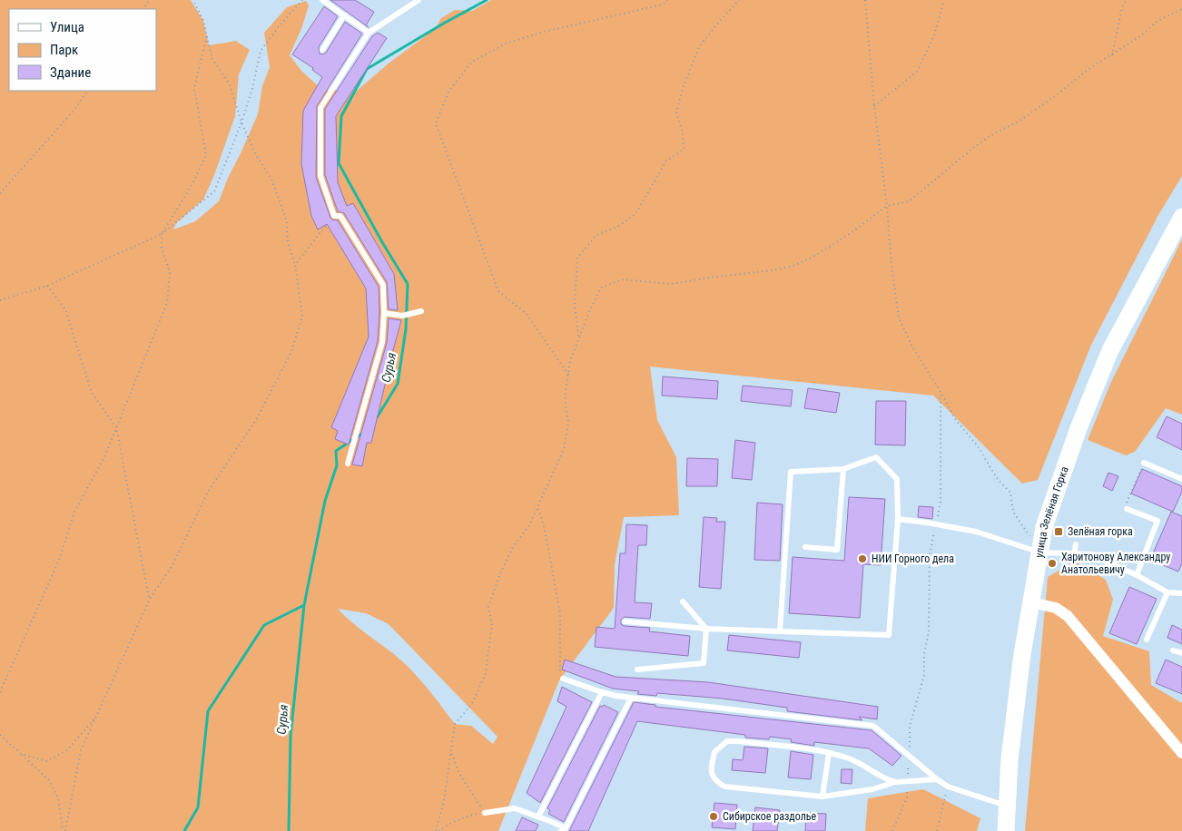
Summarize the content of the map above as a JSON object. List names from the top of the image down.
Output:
{
  "streets": {
    "street": ["улица Зелёная Горка"]
  },
  "water": ["Сурья"],
  "places": {
    "transit": ["Зелёная горка"],
    "other": ["НИИ Горного дела", "Харитонову Александру Анатольевичу", "Сибирское раздолье"]
  },
  "legend": ["Улица", "Парк", "Здание"]
}
